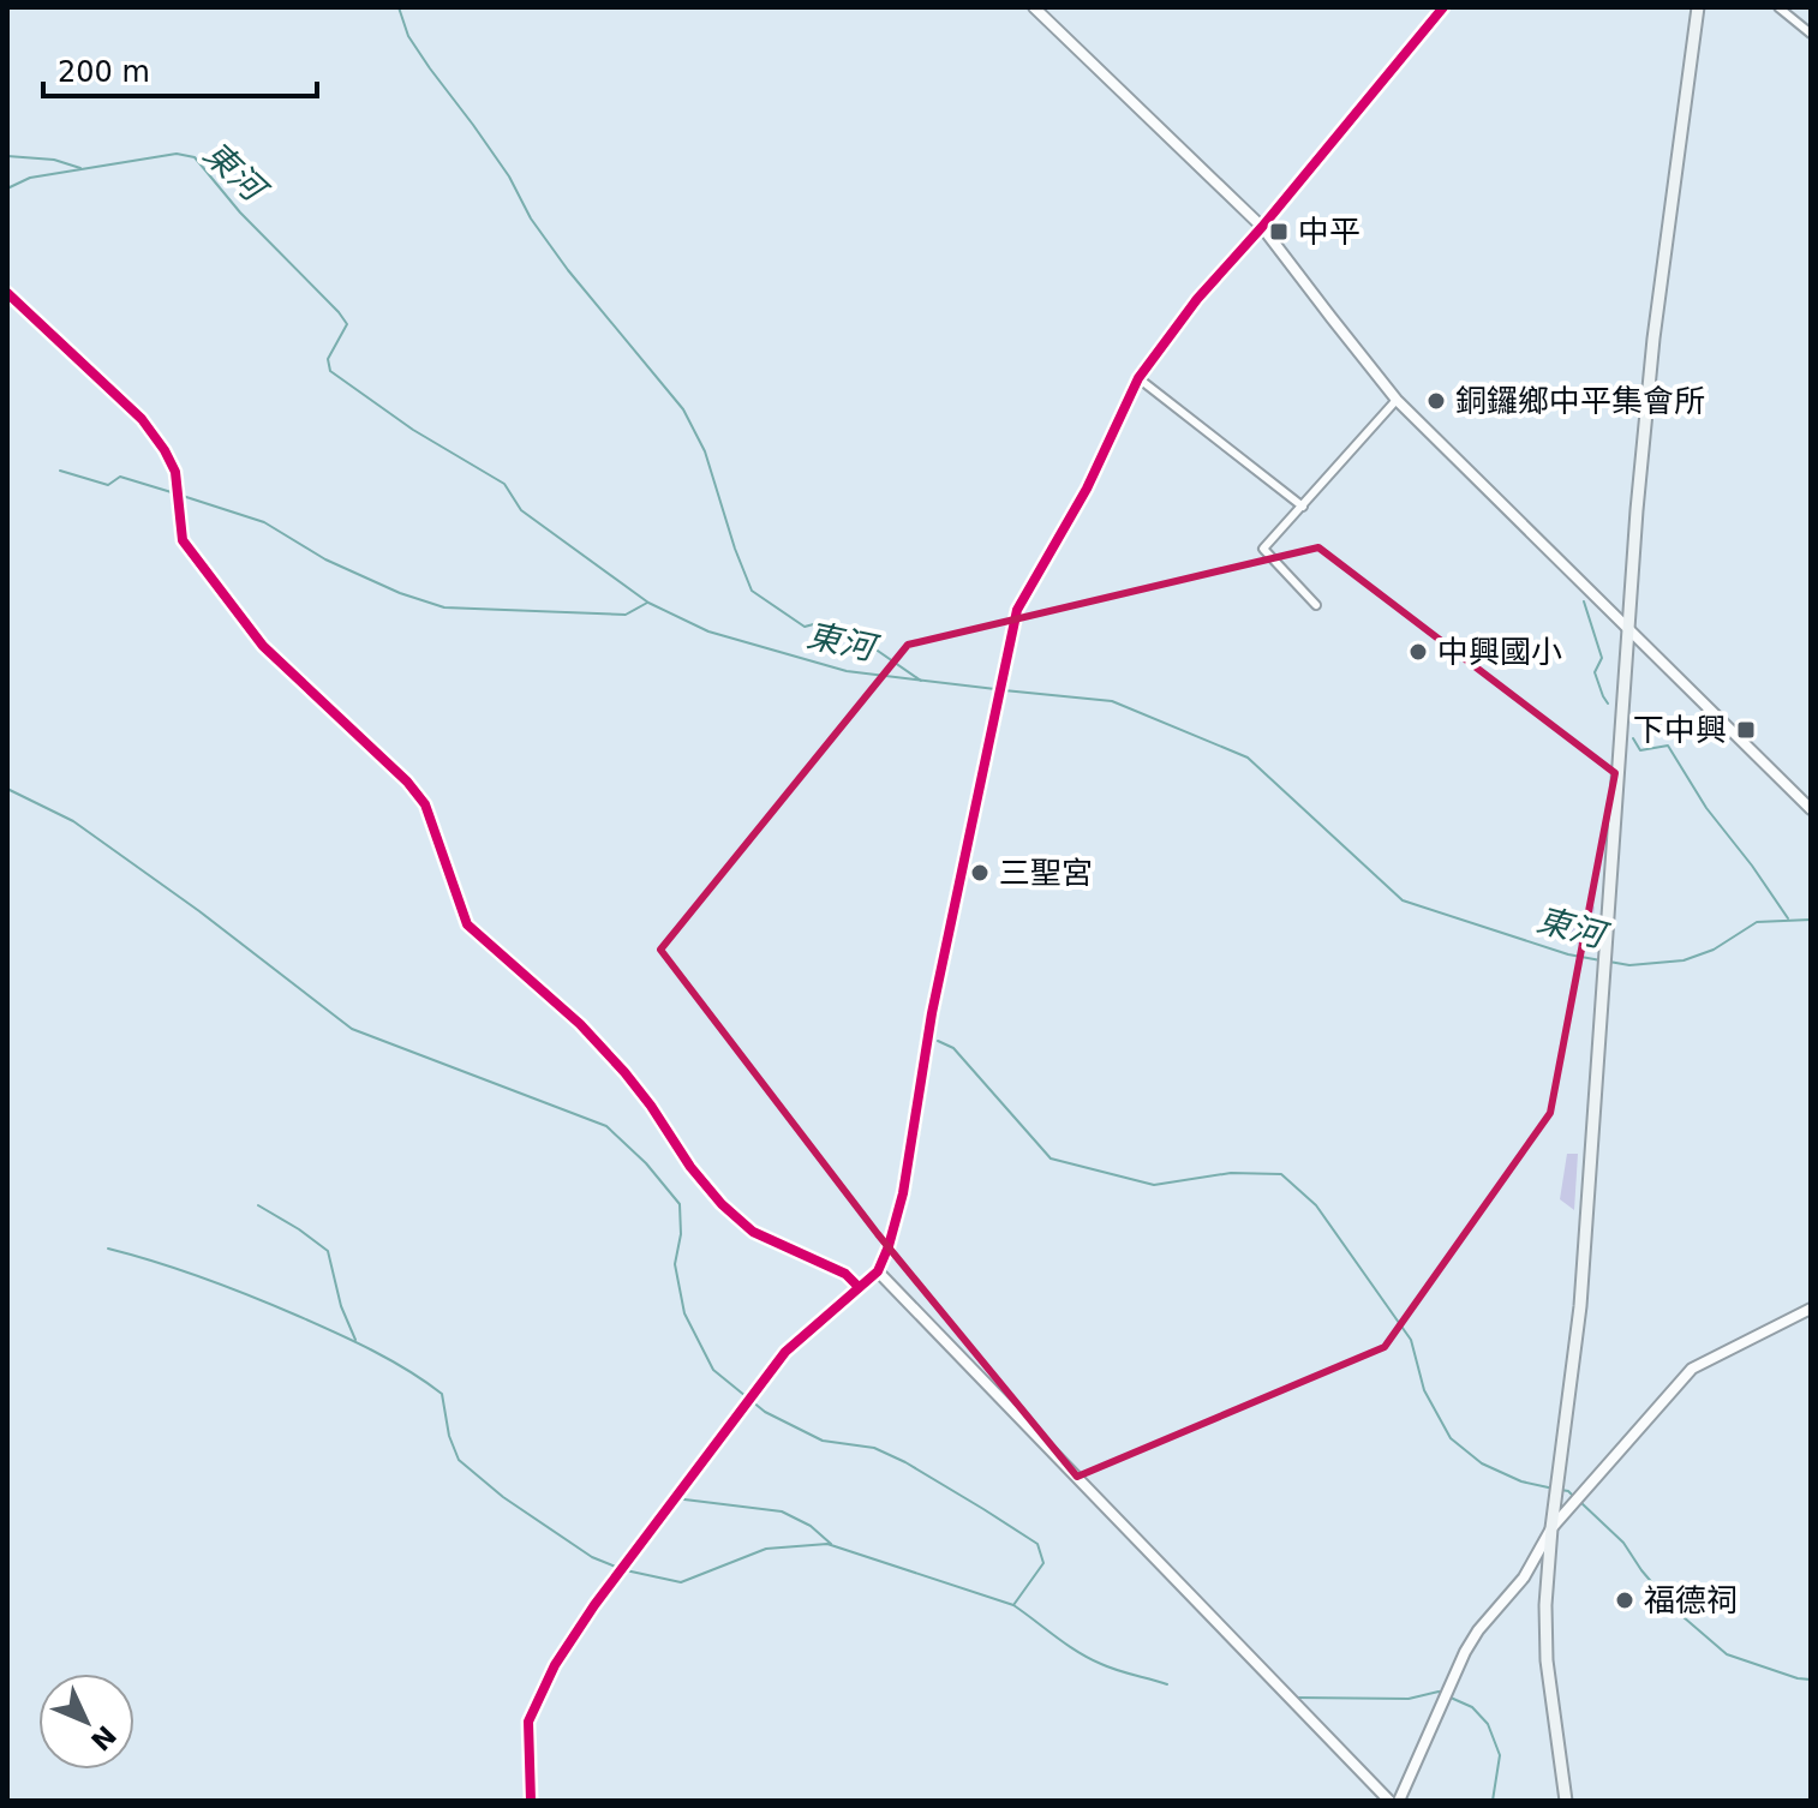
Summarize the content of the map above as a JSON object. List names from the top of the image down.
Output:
{
  "water": ["東河"],
  "places": {
    "transit": ["中平", "下中興"],
    "other": [
      "銅鑼鄉中平集會所",
      "中興國小",
      "三聖宮",
      "福德祠"
    ]
  },
  "scale_bar": "200 m",
  "north": "bottom right"
}
